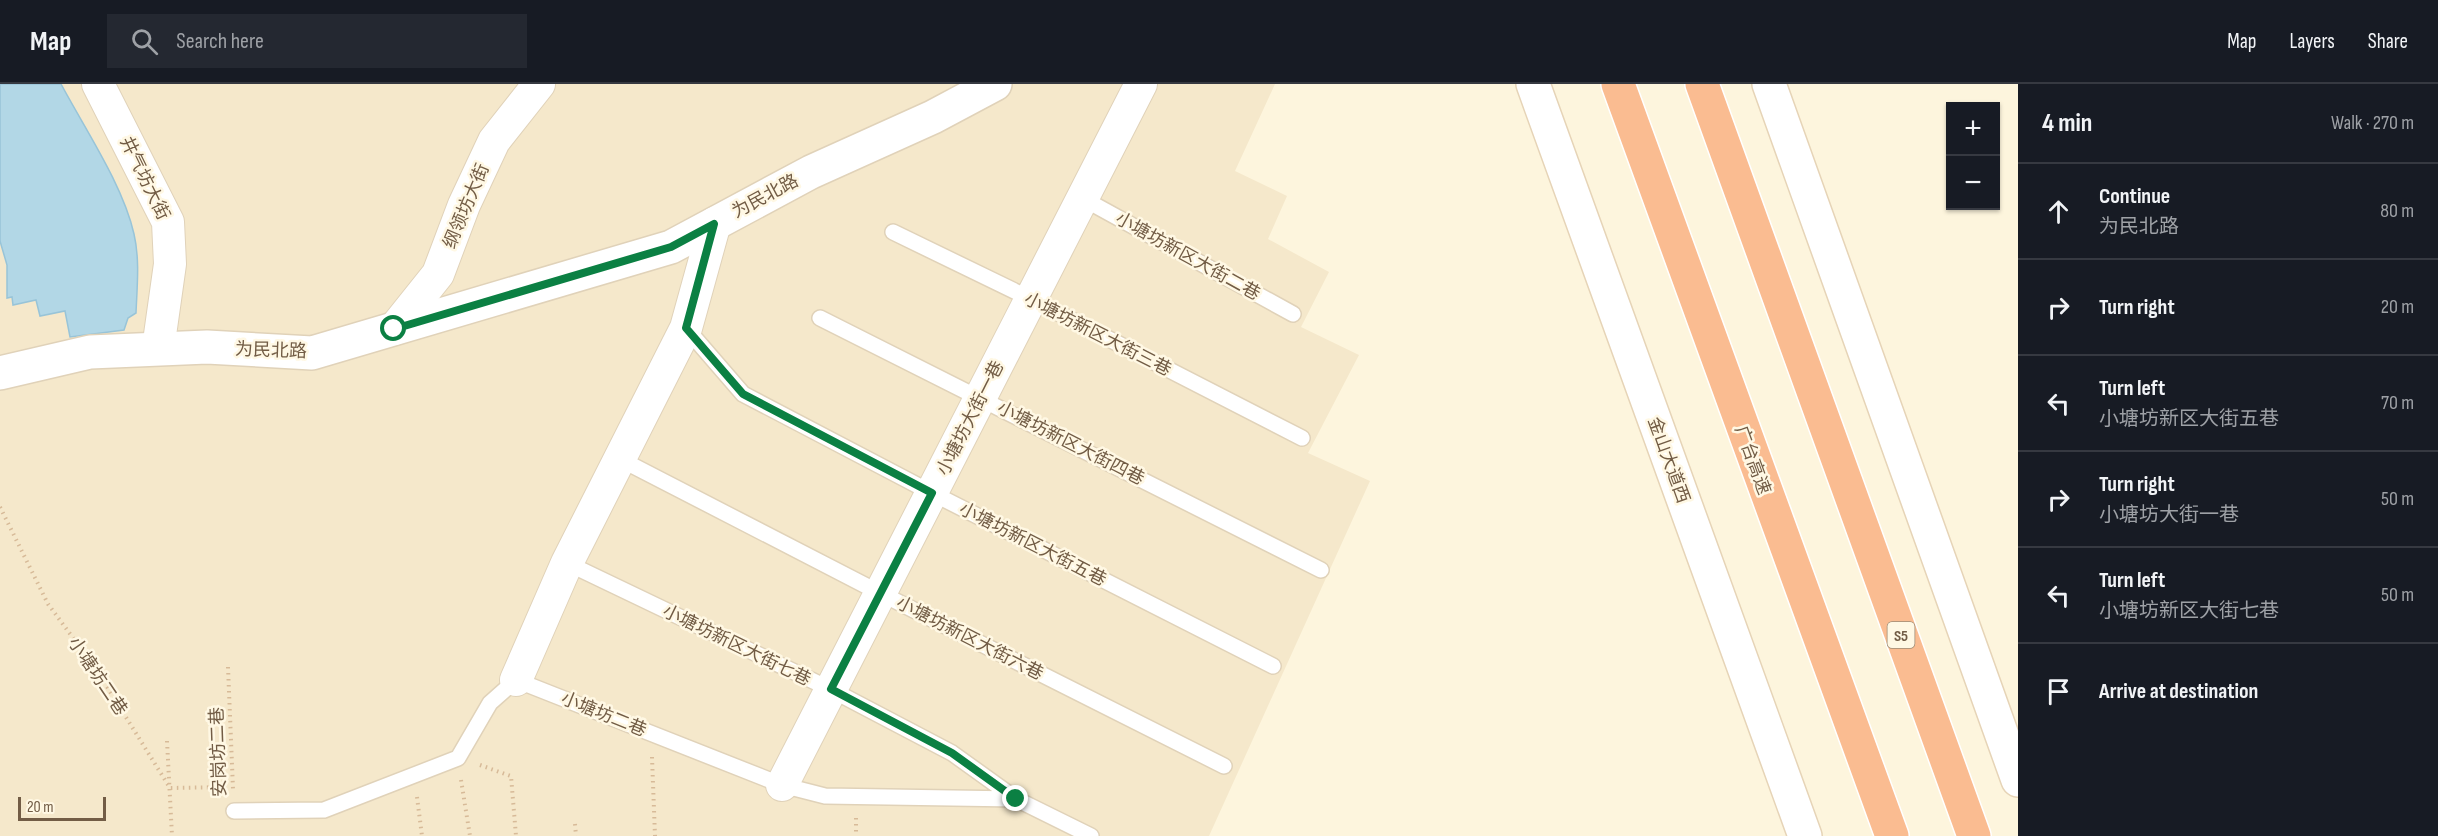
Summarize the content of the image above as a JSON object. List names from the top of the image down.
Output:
{
  "streets": {
    "highway": ["广台高速", "S5"],
    "main road": ["为民北路", "金山大道西"],
    "street": ["井气坊大街", "纲领坊大街", "小塘坊大街一巷"],
    "lane": [
      "小塘坊新区大街二巷",
      "小塘坊新区大街三巷",
      "小塘坊新区大街四巷",
      "小塘坊新区大街五巷",
      "小塘坊新区大街六巷",
      "小塘坊新区大街七巷",
      "小塘坊二巷"
    ],
    "path": ["安岗坊二巷"]
  },
  "crossings": [
    ["井气坊大街", "为民北路"],
    ["为民北路", "纲领坊大街"],
    ["小塘坊新区大街二巷", "小塘坊大街一巷"],
    ["小塘坊新区大街三巷", "小塘坊大街一巷"],
    ["小塘坊大街一巷", "小塘坊新区大街四巷"],
    ["小塘坊大街一巷", "小塘坊新区大街五巷"],
    ["小塘坊大街一巷", "小塘坊新区大街六巷"],
    ["小塘坊大街一巷", "小塘坊新区大街七巷"],
    ["小塘坊大街一巷", "小塘坊二巷"],
    ["小塘坊新区大街七巷", "小塘坊二巷"]
  ],
  "scale_bar": "20 m",
  "page": {
    "header": "Map",
    "search": "Search here",
    "nav": ["Map", "Layers", "Share"],
    "heading": ["4 min", "Walk · 270 m"],
    "map_buttons": ["+", "−"],
    "list": [
      ["Continue", "为民北路", "80 m"],
      ["Turn right", "20 m"],
      ["Turn left", "小塘坊新区大街五巷", "70 m"],
      ["Turn right", "小塘坊大街一巷", "50 m"],
      ["Turn left", "小塘坊新区大街七巷", "50 m"],
      "Arrive at destination"
    ],
    "scale": "20 m"
  }
}
